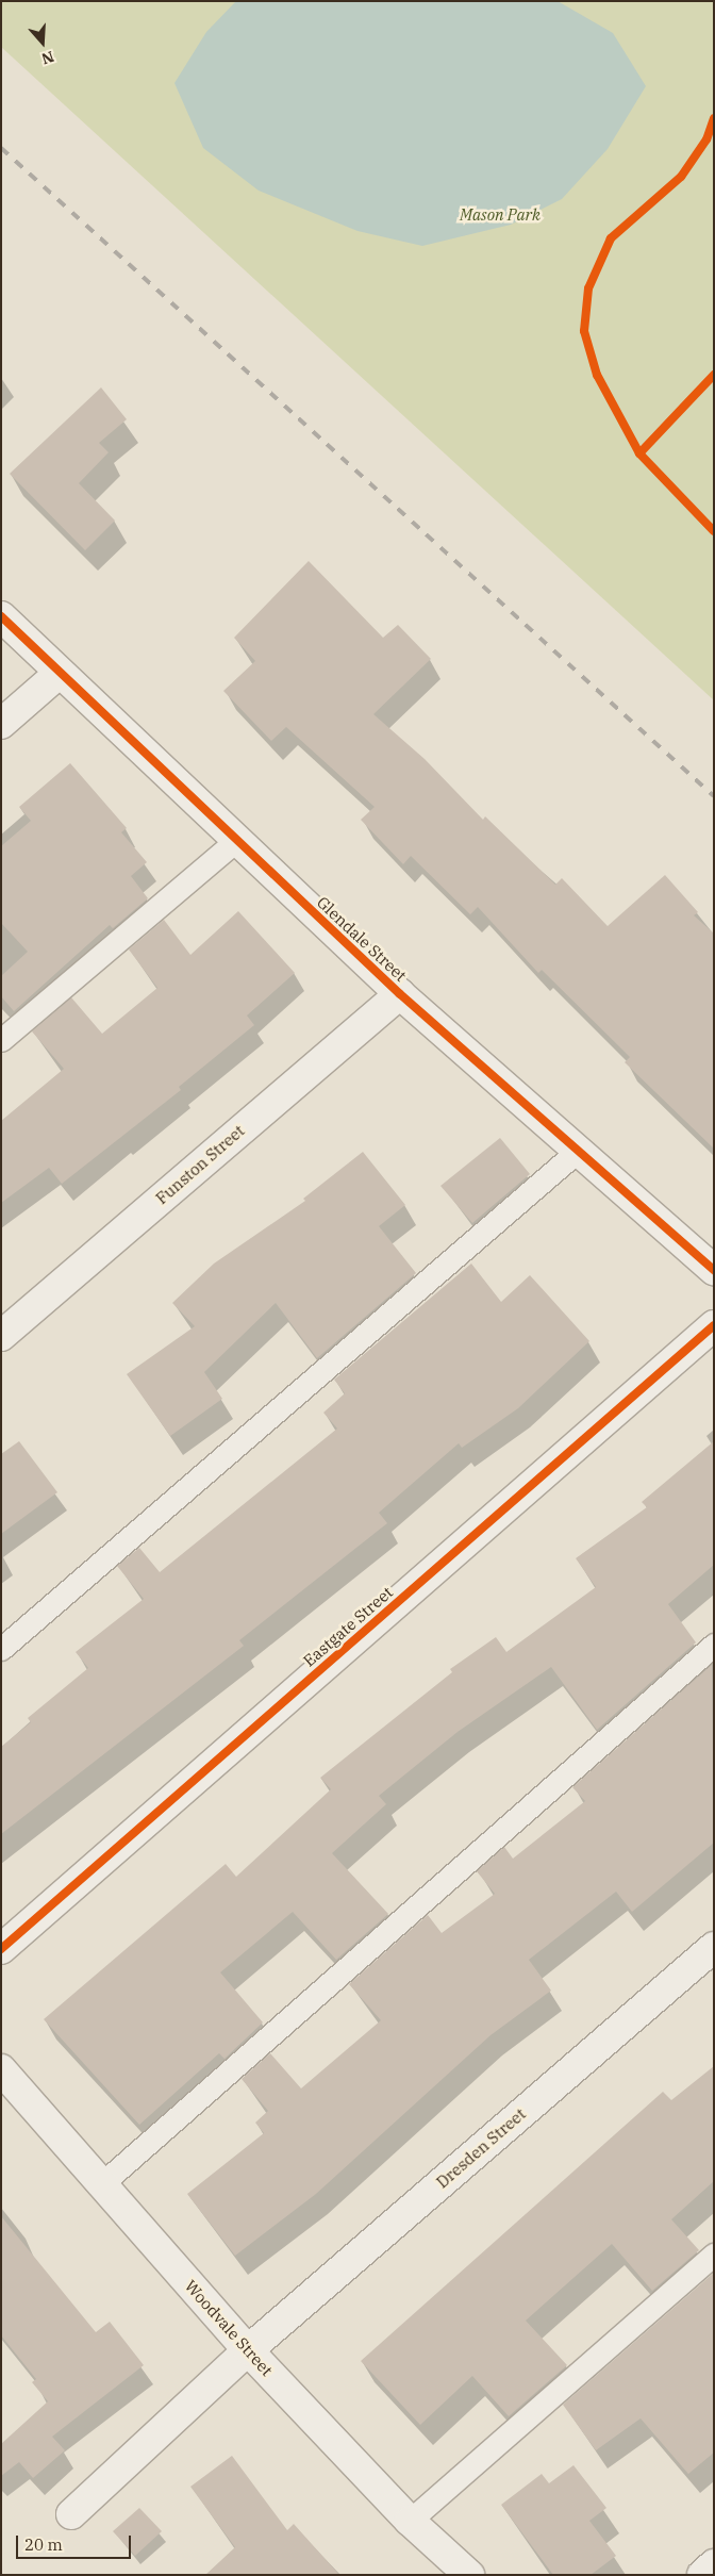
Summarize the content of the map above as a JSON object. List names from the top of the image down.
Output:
{
  "streets": {
    "street": [
      "Glendale Street",
      "Funston Street",
      "Eastgate Street",
      "Dresden Street",
      "Woodvale Street"
    ]
  },
  "crossings": [
    ["Glendale Street", "Funston Street"],
    ["Dresden Street", "Woodvale Street"]
  ],
  "parks": ["Mason Park"],
  "scale_bar": "20 m",
  "north": "bottom"
}
